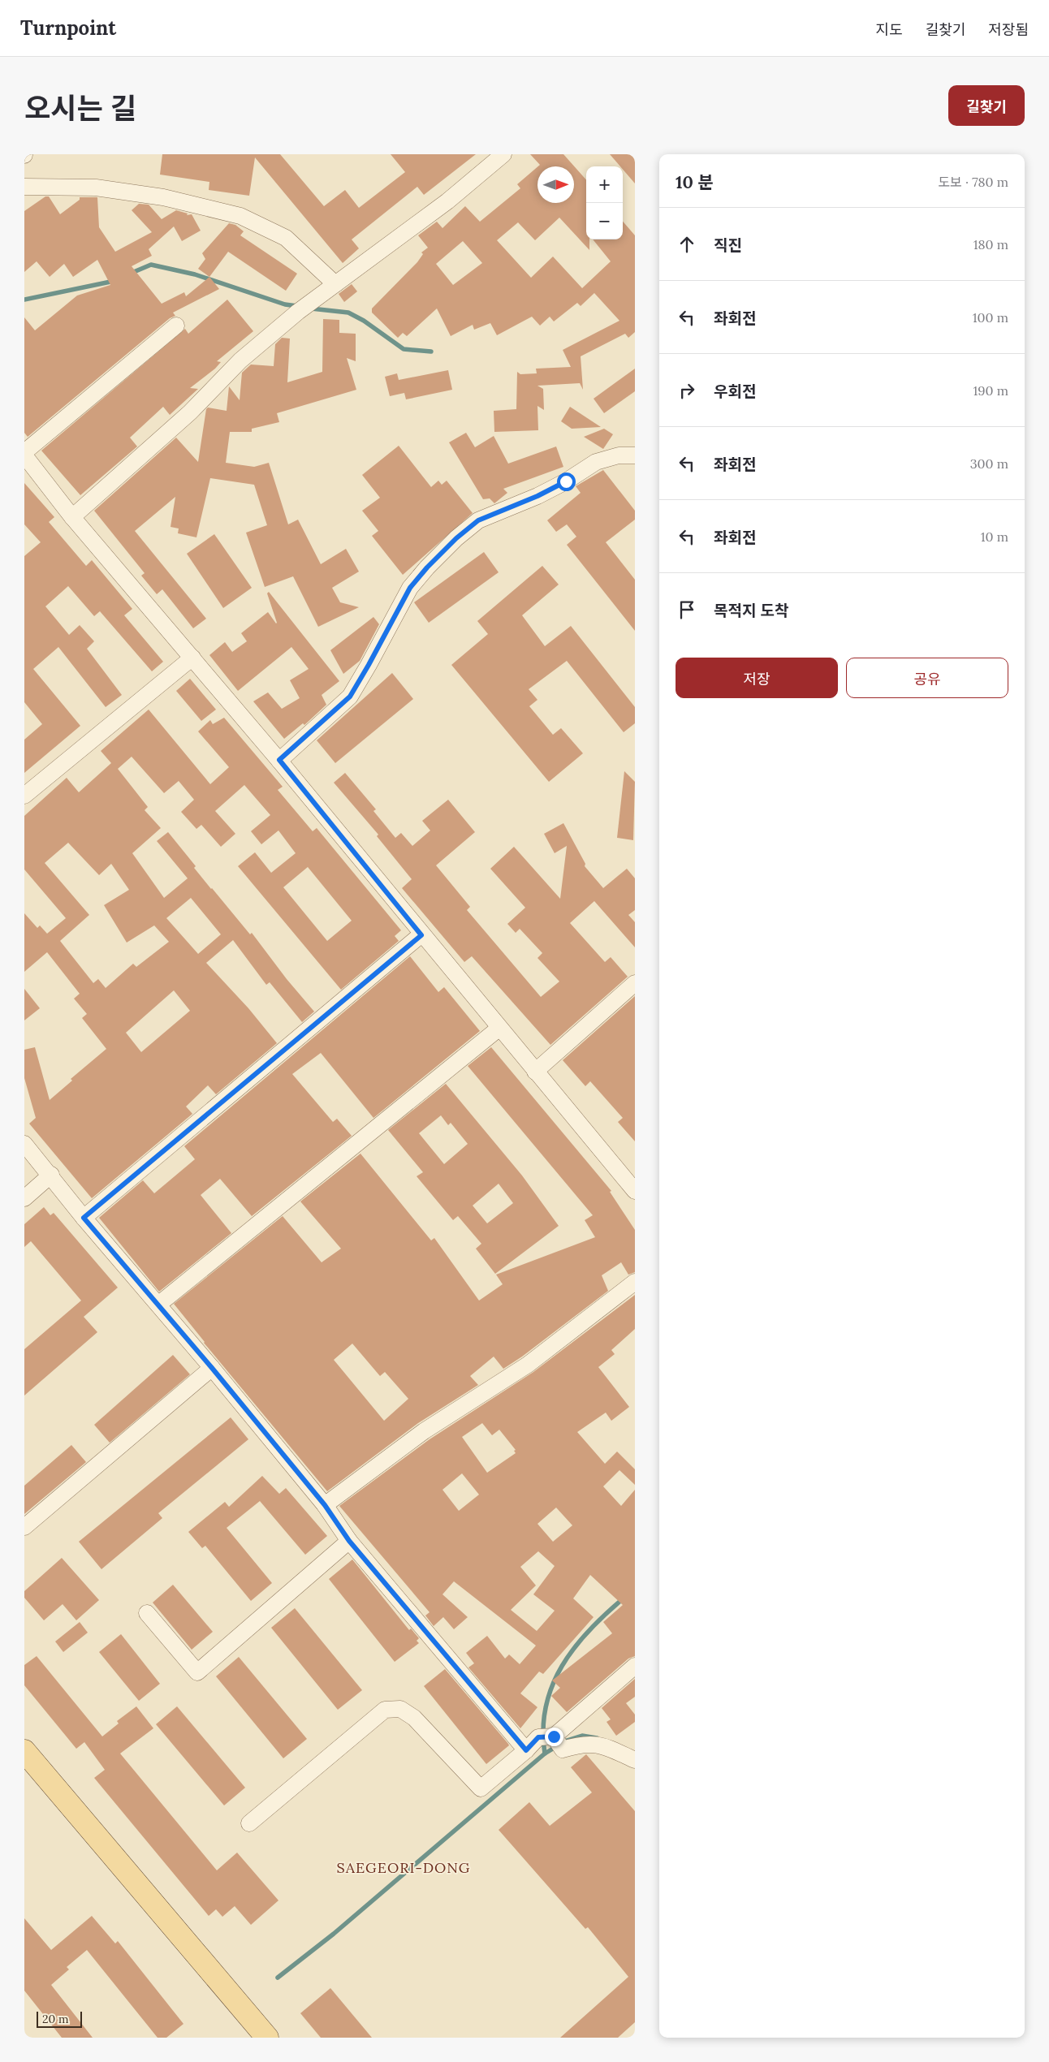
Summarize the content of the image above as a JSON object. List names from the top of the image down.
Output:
{
  "districts": ["SAEGEORI-DONG"],
  "scale_bar": "20 m",
  "north": "right",
  "page": {
    "header": "Turnpoint",
    "nav": ["지도", "길찾기", "저장됨"],
    "title": "오시는 길",
    "buttons": [
      "길찾기",
      ["저장", "공유"]
    ],
    "heading": ["10 분", "도보 · 780 m"],
    "map_buttons": ["+", "−"],
    "list": [
      ["직진", "180 m"],
      ["좌회전", "100 m"],
      ["우회전", "190 m"],
      ["좌회전", "300 m"],
      ["좌회전", "10 m"],
      "목적지 도착"
    ],
    "scale": "20 m"
  }
}
